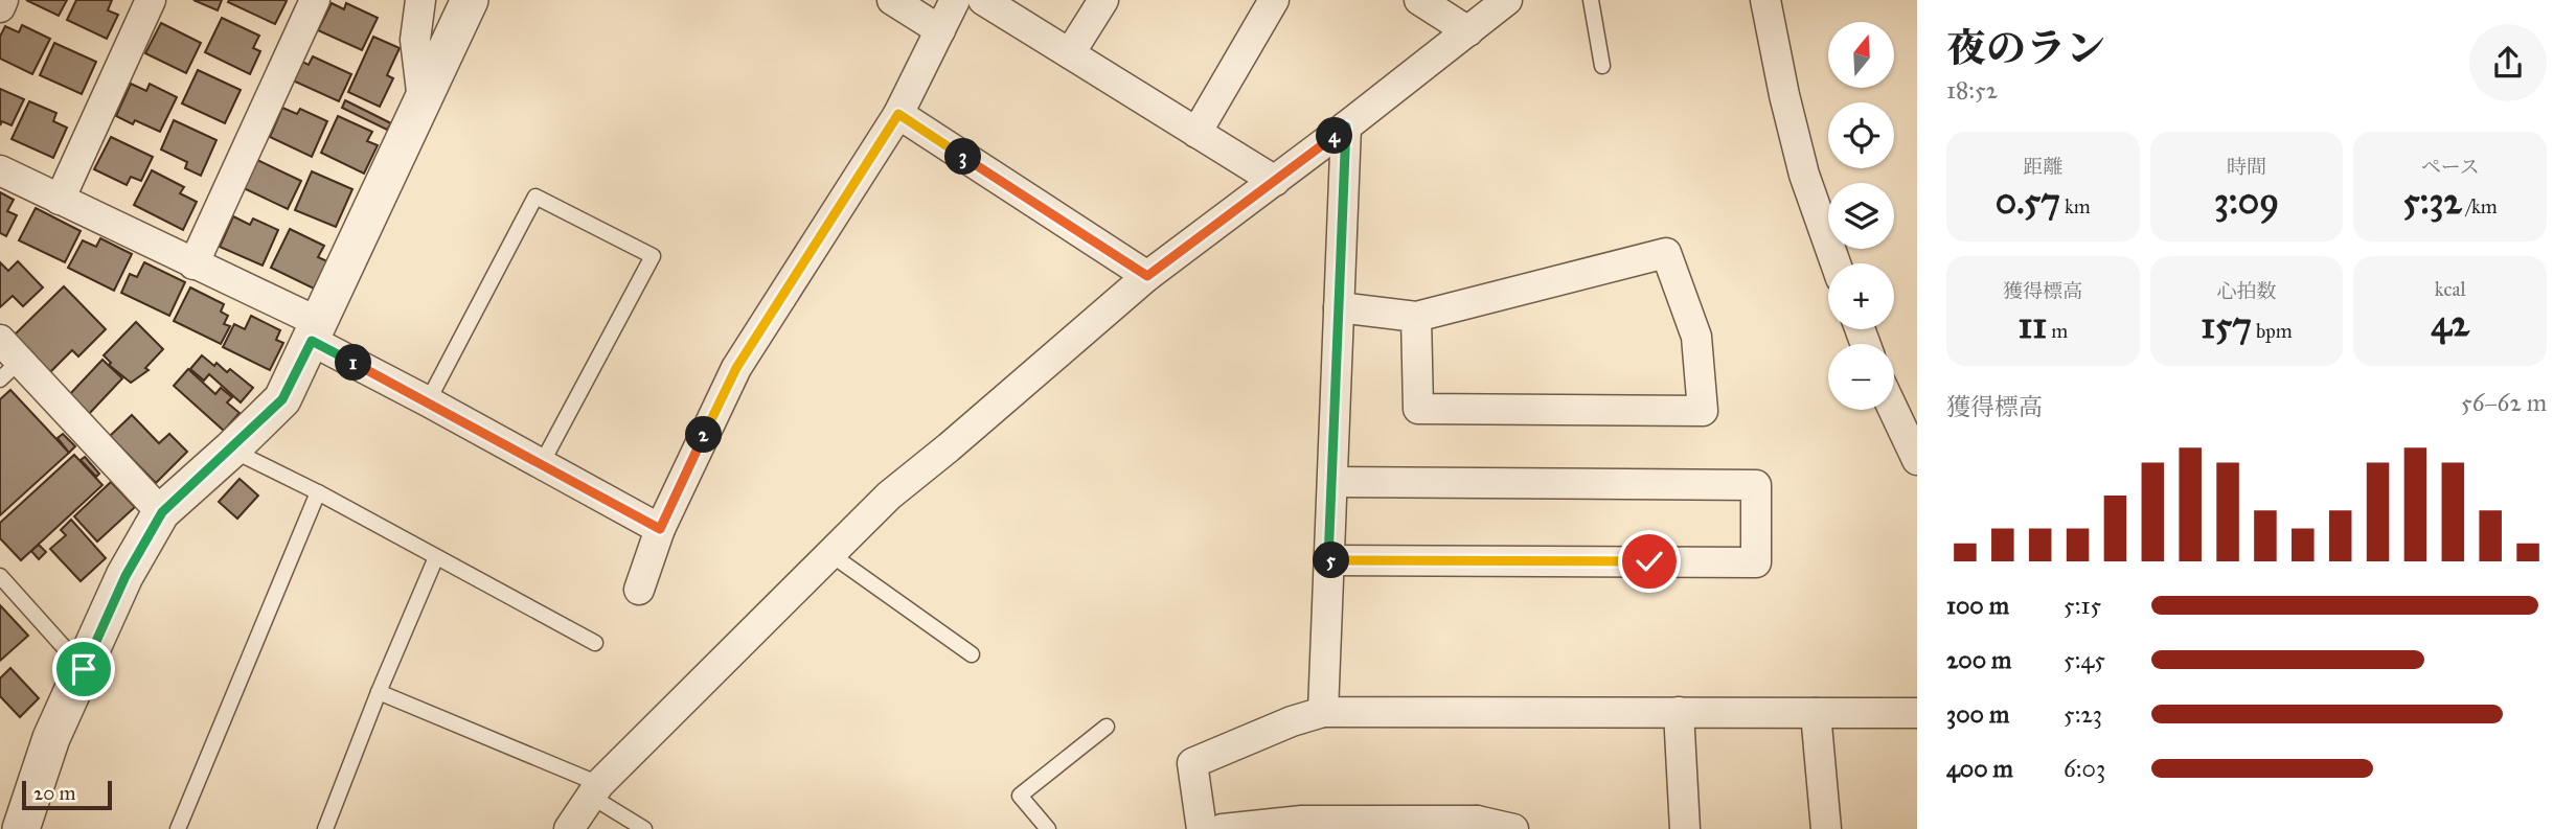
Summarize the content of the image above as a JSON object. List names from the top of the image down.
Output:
{
  "scale_bar": "20 m",
  "north": "top",
  "page": {
    "heading": ["夜のラン", "18:52"],
    "map_buttons": ["+", "−"],
    "pins": [
      "4",
      "3",
      "1",
      "2",
      "5"
    ],
    "stats": [
      ["距離", "0.57 km"],
      ["時間", "3:09"],
      ["ペース", "5:32 /km"],
      ["獲得標高", "11 m"],
      ["心拍数", "157 bpm"],
      ["kcal", "42"]
    ],
    "chart": ["獲得標高", "56–62 m"],
    "list": [
      {
        "name": "100 m",
        "note": "5:15"
      },
      {
        "name": "200 m",
        "note": "5:45"
      },
      {
        "name": "300 m",
        "note": "5:23"
      },
      {
        "name": "400 m",
        "note": "6:03"
      }
    ],
    "scale": "20 m"
  }
}
